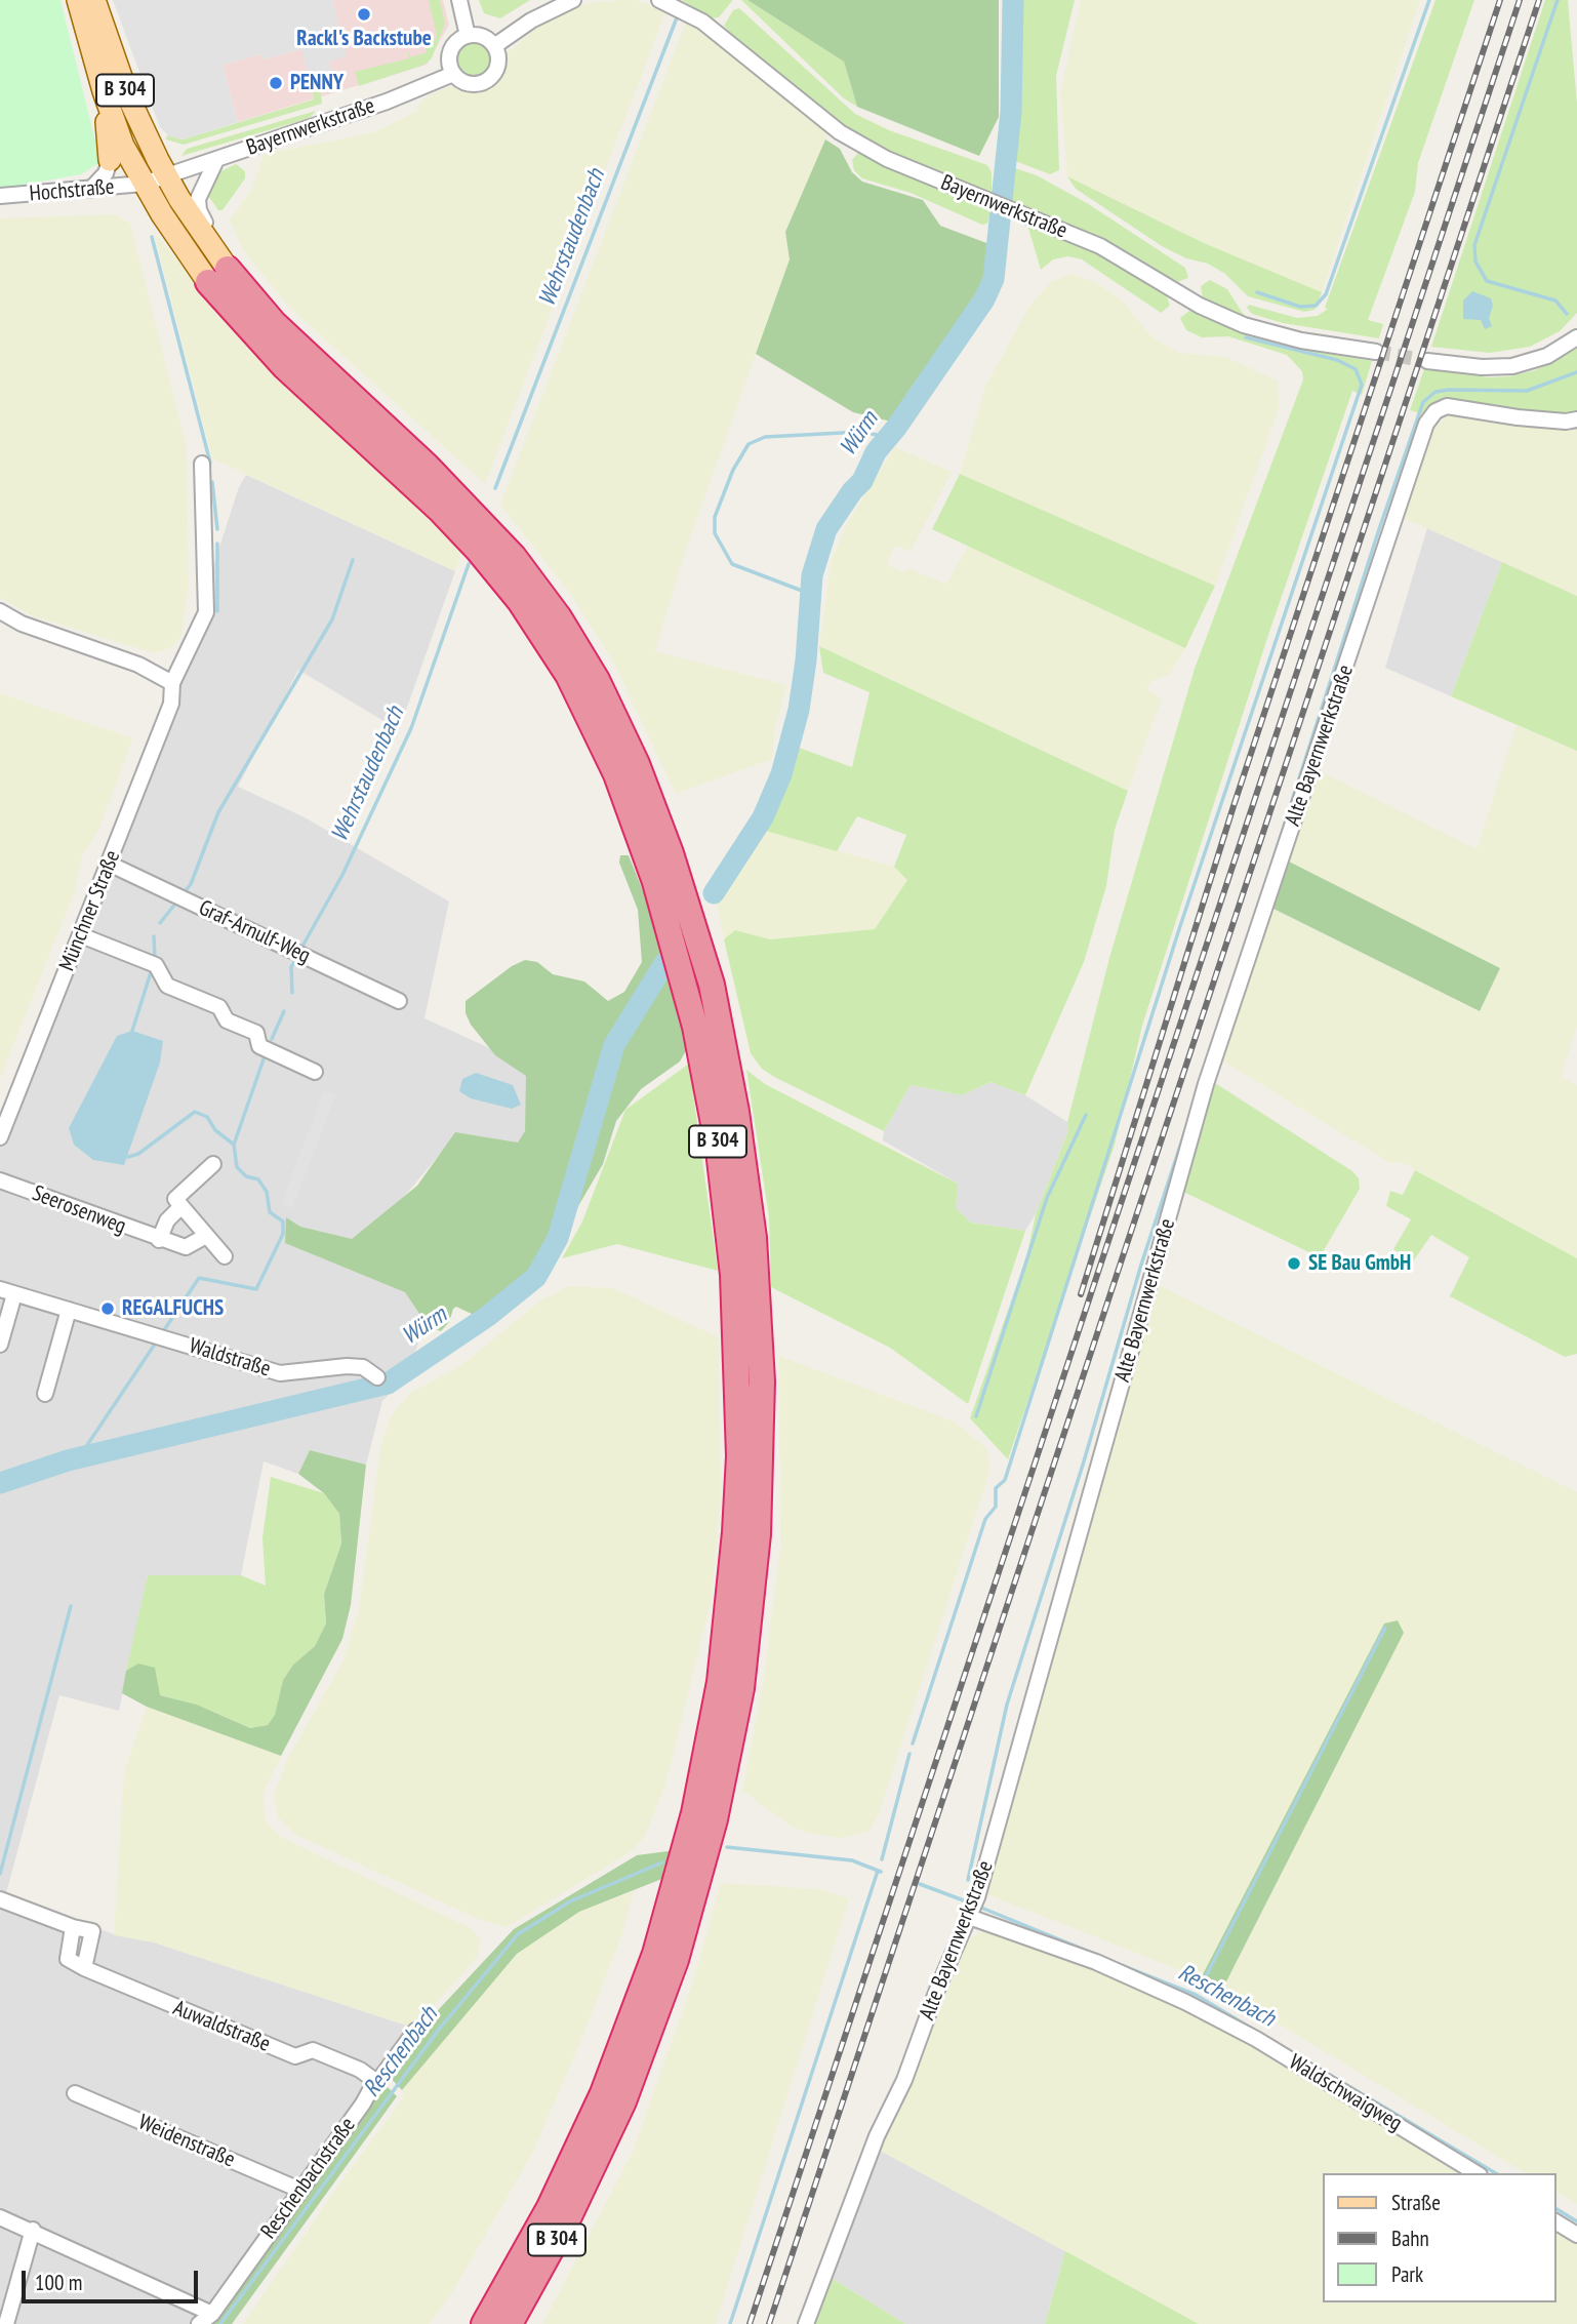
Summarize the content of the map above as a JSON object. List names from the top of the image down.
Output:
{
  "streets": {
    "highway": ["B 304"],
    "street": [
      "Bayernwerkstraße",
      "Hochstraße",
      "Alte Bayernwerkstraße",
      "Münchner Straße",
      "Graf-Arnulf-Weg",
      "Seerosenweg",
      "Waldstraße",
      "Auwaldstraße",
      "Waldschwaigweg",
      "Weidenstraße",
      "Reschenbachstraße"
    ]
  },
  "crossings": [
    ["B 304", "Bayernwerkstraße"],
    ["B 304", "Hochstraße"],
    ["Alte Bayernwerkstraße", "Waldschwaigweg"],
    ["Münchner Straße", "Graf-Arnulf-Weg"],
    ["Auwaldstraße", "Reschenbachstraße"],
    ["Weidenstraße", "Reschenbachstraße"]
  ],
  "water": ["Wehrstaudenbach", "Würm", "Reschenbach"],
  "places": [
    "Rackl's Backstube",
    "PENNY",
    "SE Bau GmbH",
    "REGALFUCHS"
  ],
  "legend": ["Straße", "Bahn", "Park"],
  "scale_bar": "100 m"
}
